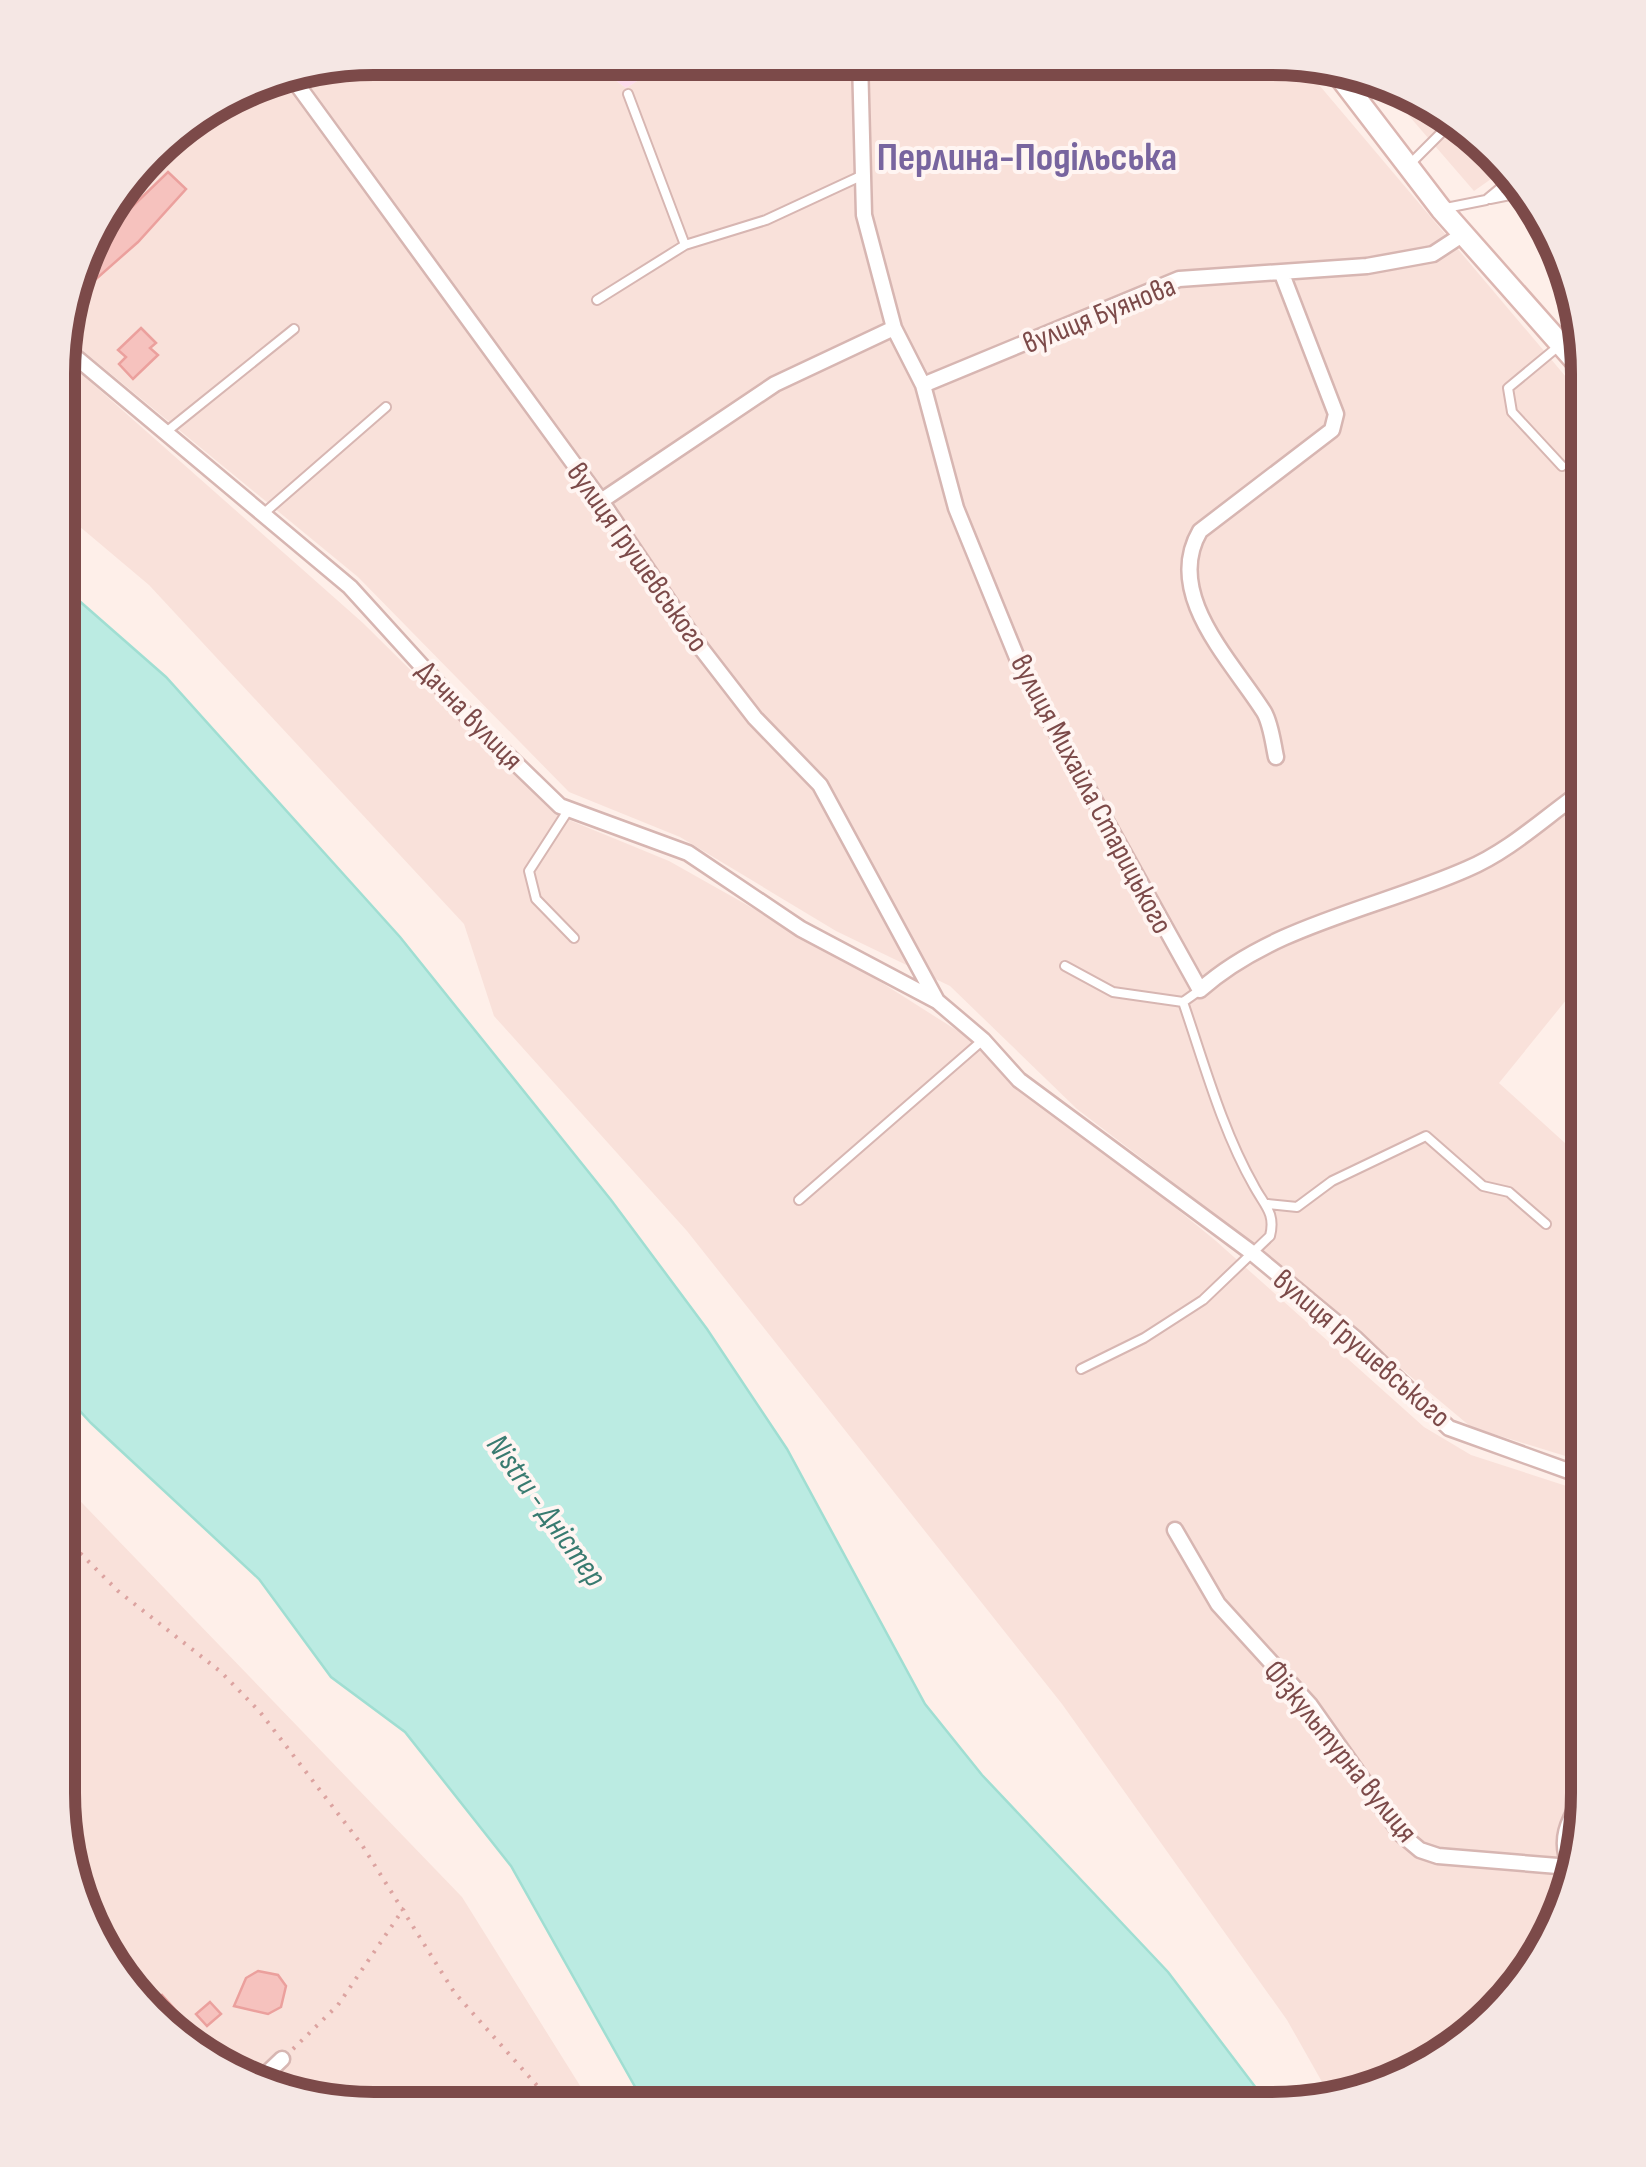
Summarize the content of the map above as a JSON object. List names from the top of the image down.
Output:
{
  "streets": {
    "street": [
      "вулиця Буянова",
      "вулиця Грушевського",
      "Дачна вулиця",
      "вулиця Михайла Старицького",
      "Фізкультурна вулиця"
    ]
  },
  "crossings": [
    ["вулиця Буянова", "вулиця Михайла Старицького"],
    ["вулиця Грушевського", "Дачна вулиця"]
  ],
  "districts": ["Перлина-Подільська"],
  "water": ["Nistru - Дністер"]
}
